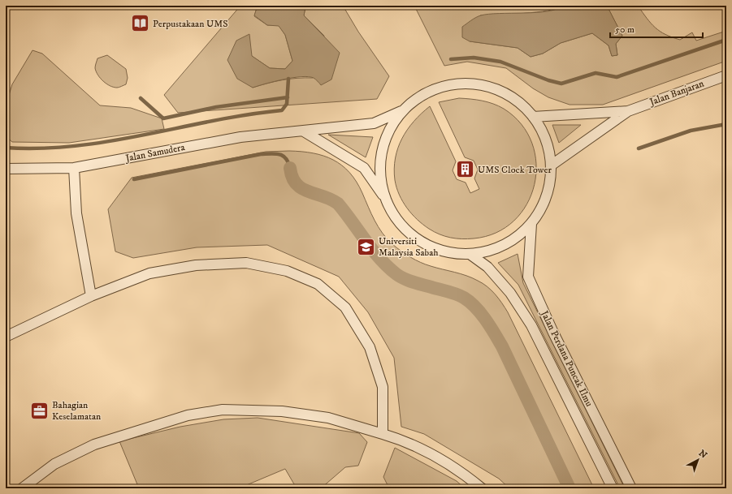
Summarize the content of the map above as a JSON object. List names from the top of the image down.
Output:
{
  "streets": {
    "street": ["Jalan Banjaran", "Jalan Samudera", "Jalan Perdana Puncak Ilmu"]
  },
  "places": {
    "library": ["Perpustakaan UMS"],
    "building": ["UMS Clock Tower"],
    "school or university": ["Universiti Malaysia Sabah"],
    "office": ["Bahagian Keselamatan"]
  },
  "scale_bar": "50 m",
  "north": "top right"
}
